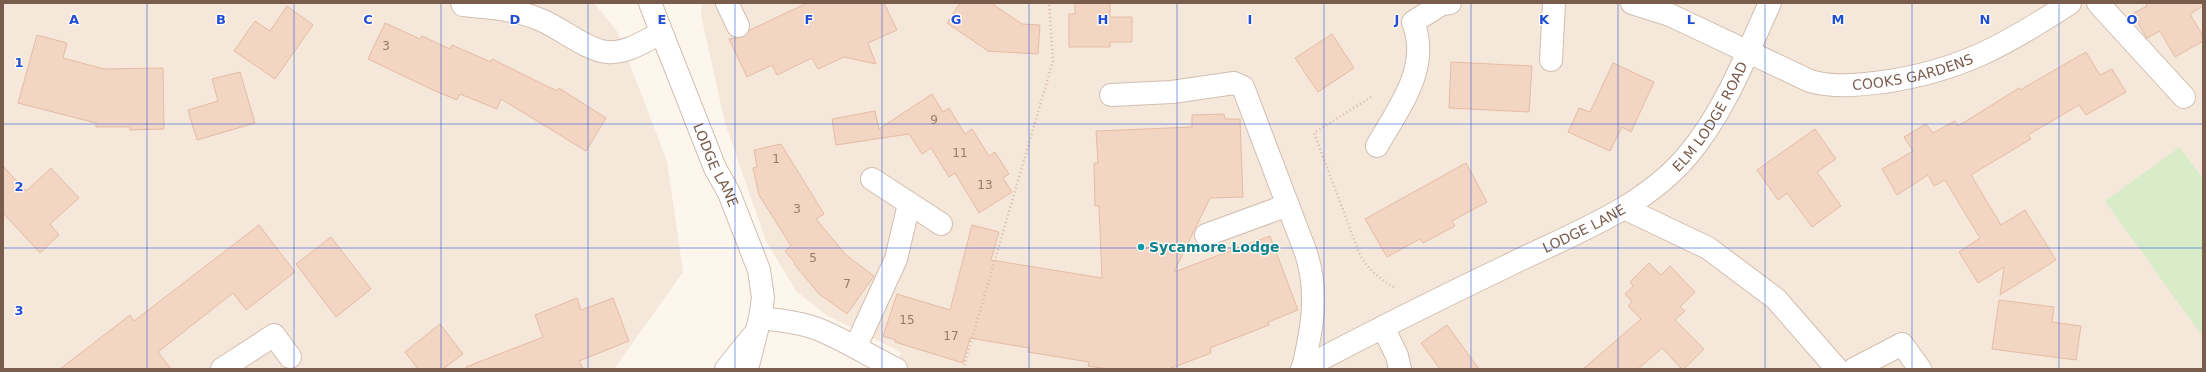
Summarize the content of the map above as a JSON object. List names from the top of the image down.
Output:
{
  "streets": {
    "street": ["COOKS GARDENS", "ELM LODGE ROAD", "LODGE LANE"]
  },
  "crossings": [
    ["COOKS GARDENS", "ELM LODGE ROAD"],
    ["ELM LODGE ROAD", "LODGE LANE"]
  ],
  "places": ["Sycamore Lodge"],
  "house_numbers": [
    "3",
    "9",
    "11",
    "1",
    "13",
    "3",
    "5",
    "7",
    "15",
    "17"
  ],
  "grid": {
    "columns": [
      "A",
      "B",
      "C",
      "D",
      "E",
      "F",
      "G",
      "H",
      "I",
      "J",
      "K",
      "L",
      "M",
      "N",
      "O"
    ],
    "rows": ["1", "2", "3"]
  }
}
